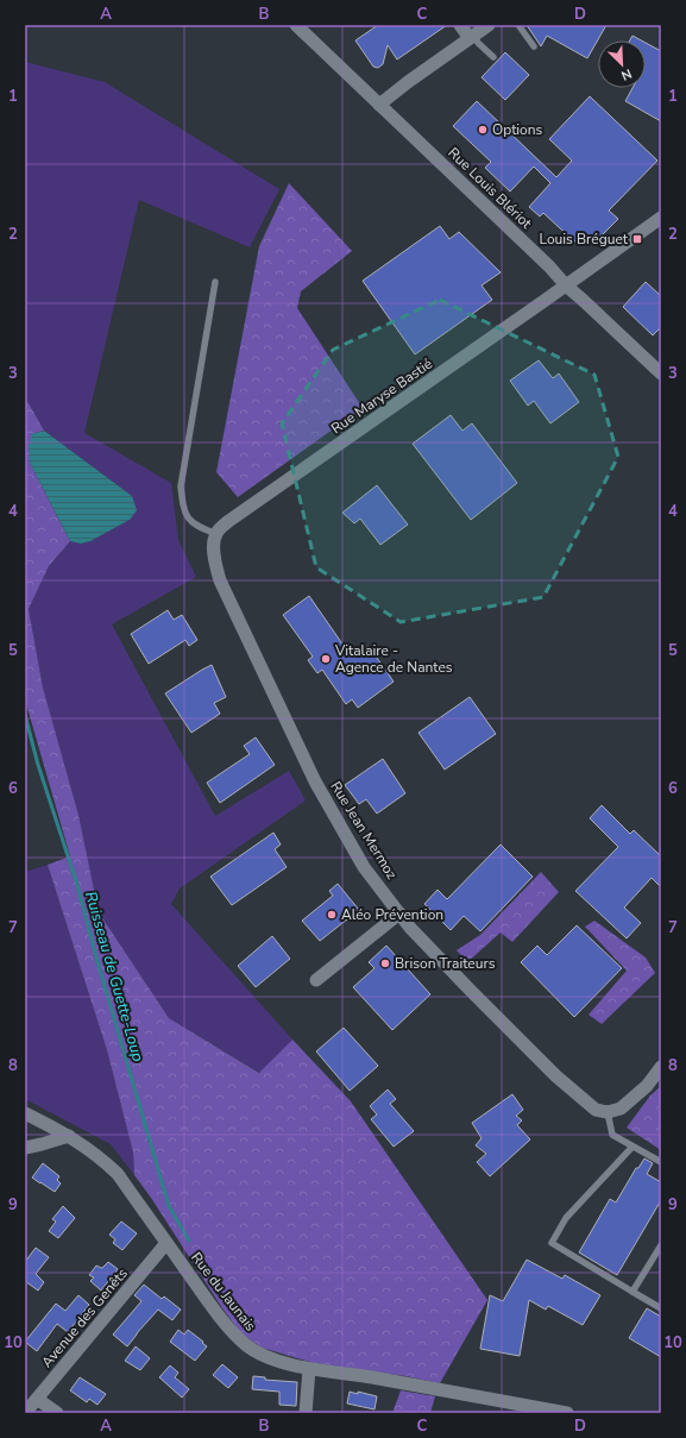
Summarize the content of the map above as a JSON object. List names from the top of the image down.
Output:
{
  "streets": {
    "street": [
      "Rue Louis Blériot",
      "Rue Maryse Bastié",
      "Rue Jean Mermoz",
      "Rue du Jaunais",
      "Avenue des Genêts"
    ]
  },
  "crossings": [
    ["Rue Louis Blériot", "Rue Maryse Bastié"],
    ["Rue Maryse Bastié", "Rue Jean Mermoz"],
    ["Rue du Jaunais", "Avenue des Genêts"]
  ],
  "water": ["Ruisseau de Guette-Loup"],
  "places": {
    "other": [
      "Options",
      "Vitalaire - Agence de Nantes",
      "Aléo Prévention",
      "Brison Traiteurs"
    ],
    "transit": ["Louis Bréguet"]
  },
  "north": "bottom right",
  "grid": {
    "columns": [
      "A",
      "B",
      "C",
      "D"
    ],
    "rows": [
      "1",
      "2",
      "3",
      "4",
      "5",
      "6",
      "7",
      "8",
      "9",
      "10"
    ]
  }
}
